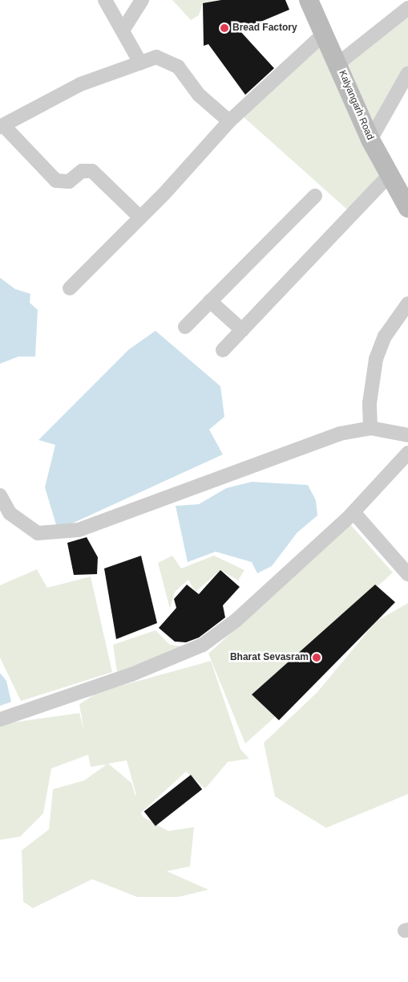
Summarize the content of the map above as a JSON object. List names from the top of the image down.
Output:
{
  "streets": {
    "main road": ["Kalyangarh Road"]
  },
  "places": ["Bread Factory", "Bharat Sevasram"]
}
